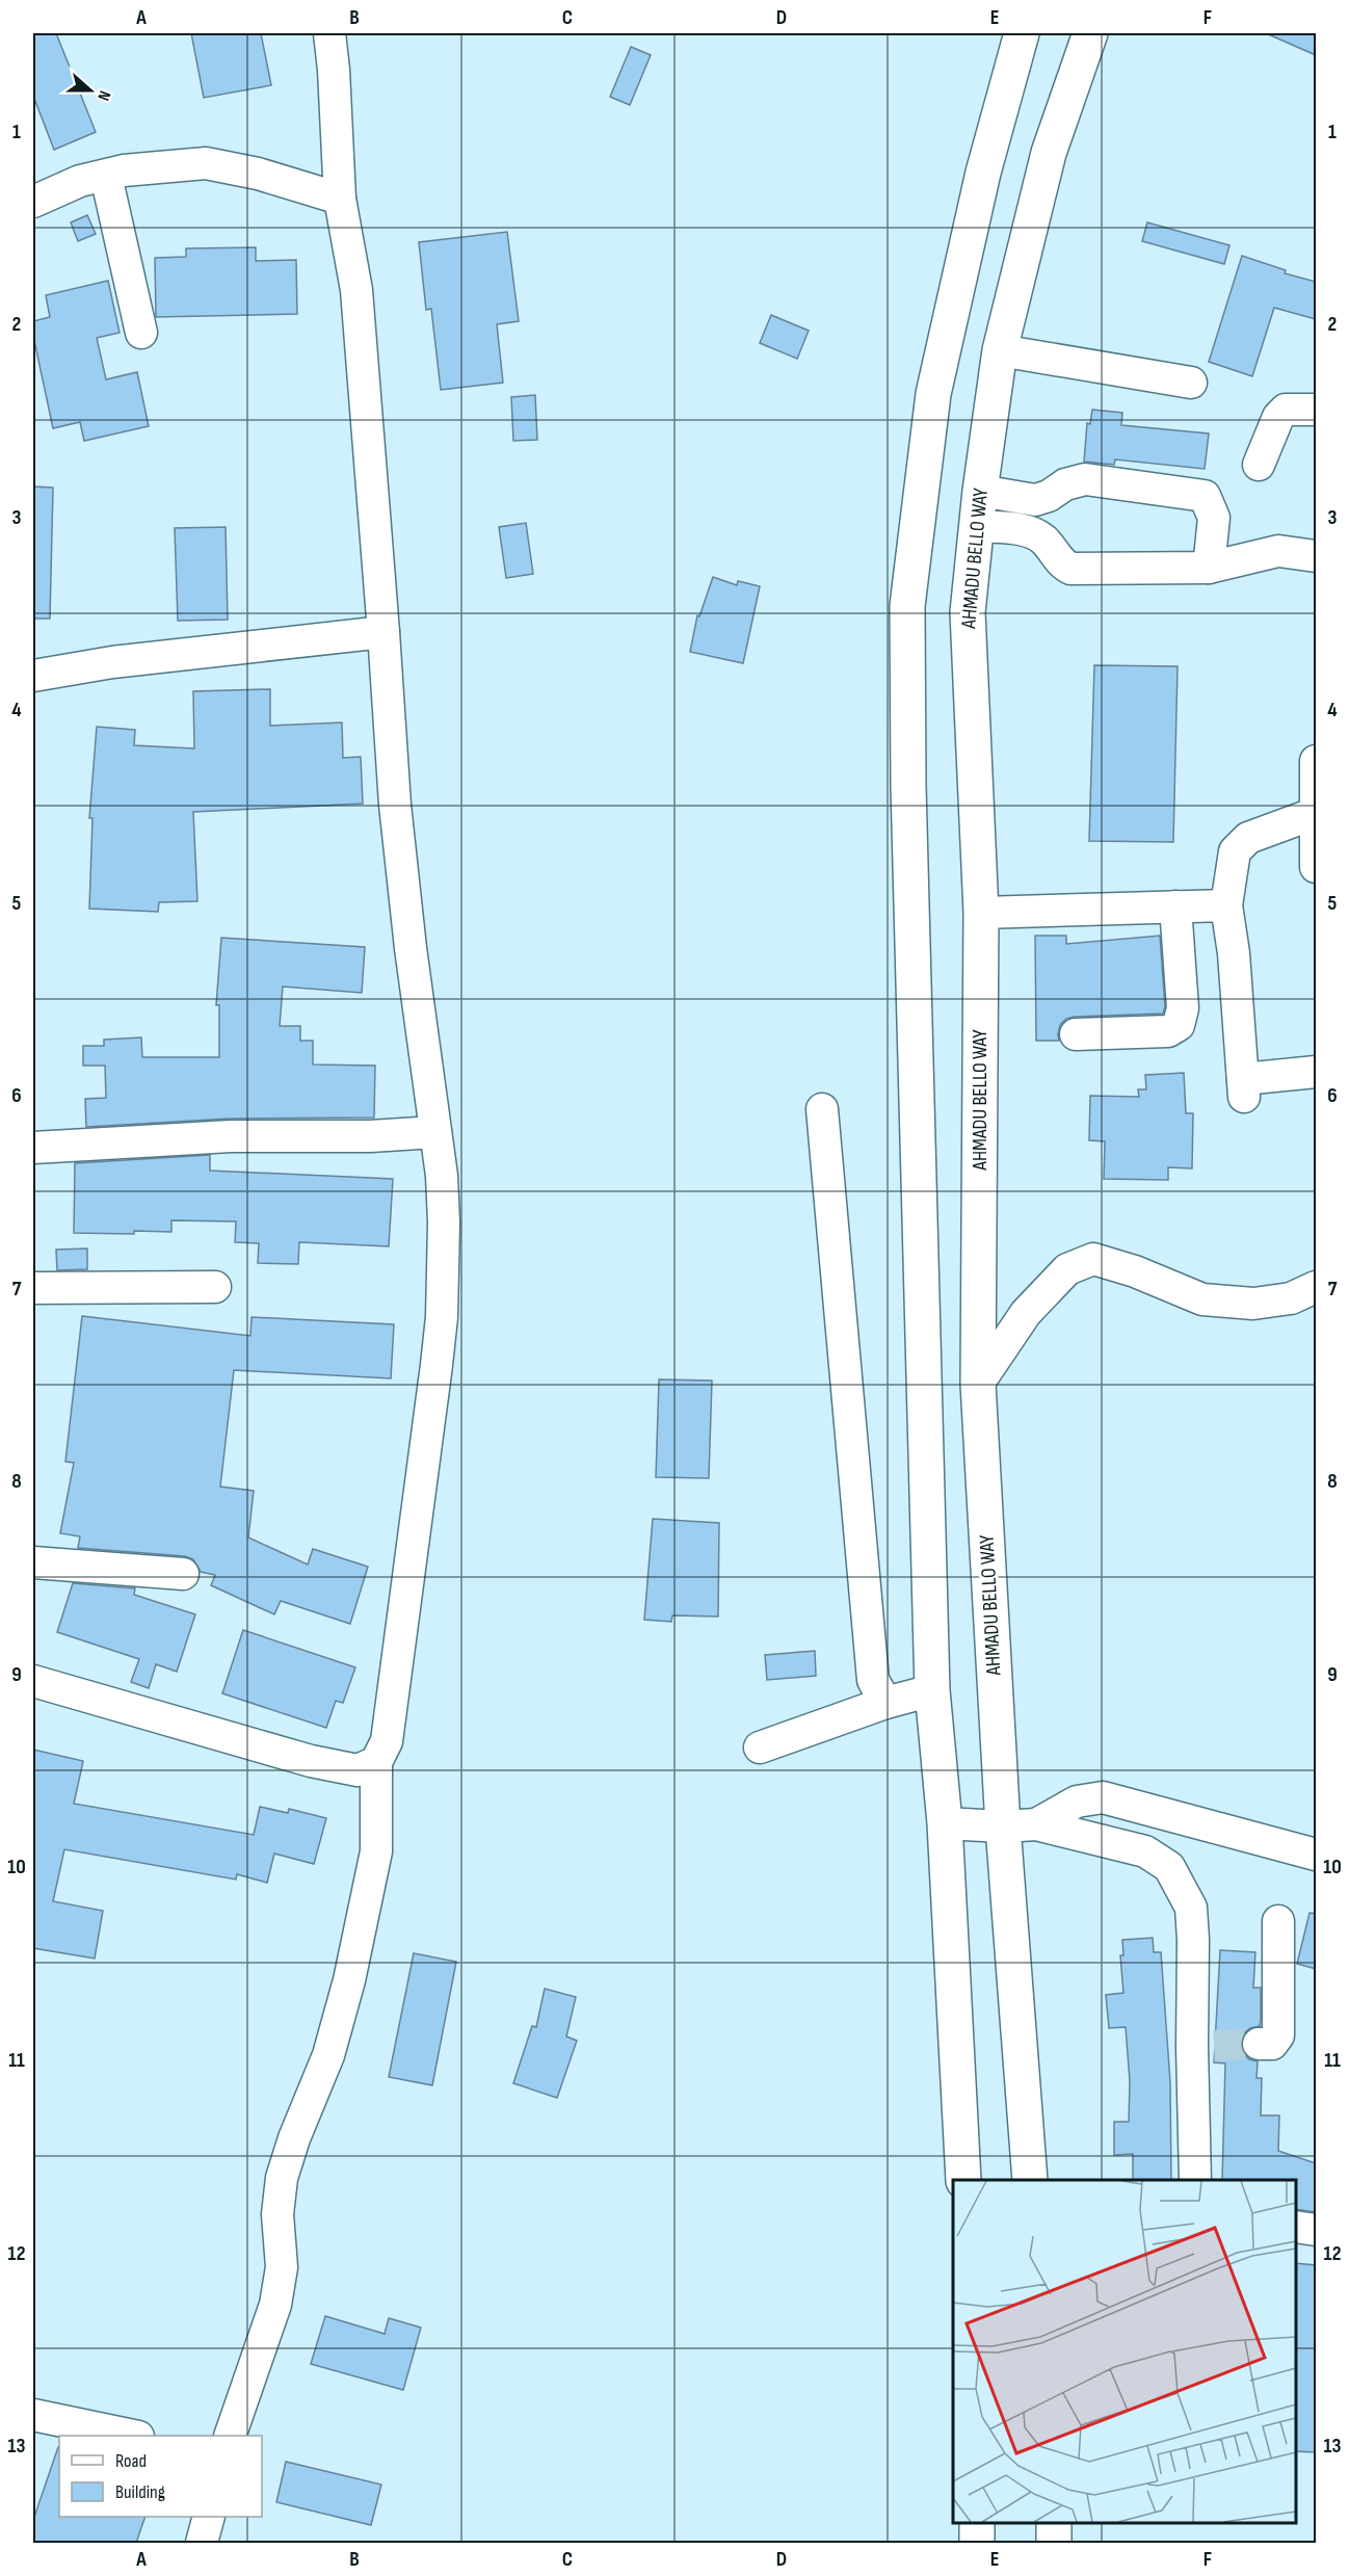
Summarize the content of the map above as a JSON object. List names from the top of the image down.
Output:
{
  "streets": {
    "main road": ["AHMADU BELLO WAY"]
  },
  "legend": ["Road", "Building"],
  "north": "right",
  "grid": {
    "columns": [
      "A",
      "B",
      "C",
      "D",
      "E",
      "F"
    ],
    "rows": [
      "1",
      "2",
      "3",
      "4",
      "5",
      "6",
      "7",
      "8",
      "9",
      "10",
      "11",
      "12",
      "13"
    ]
  }
}
